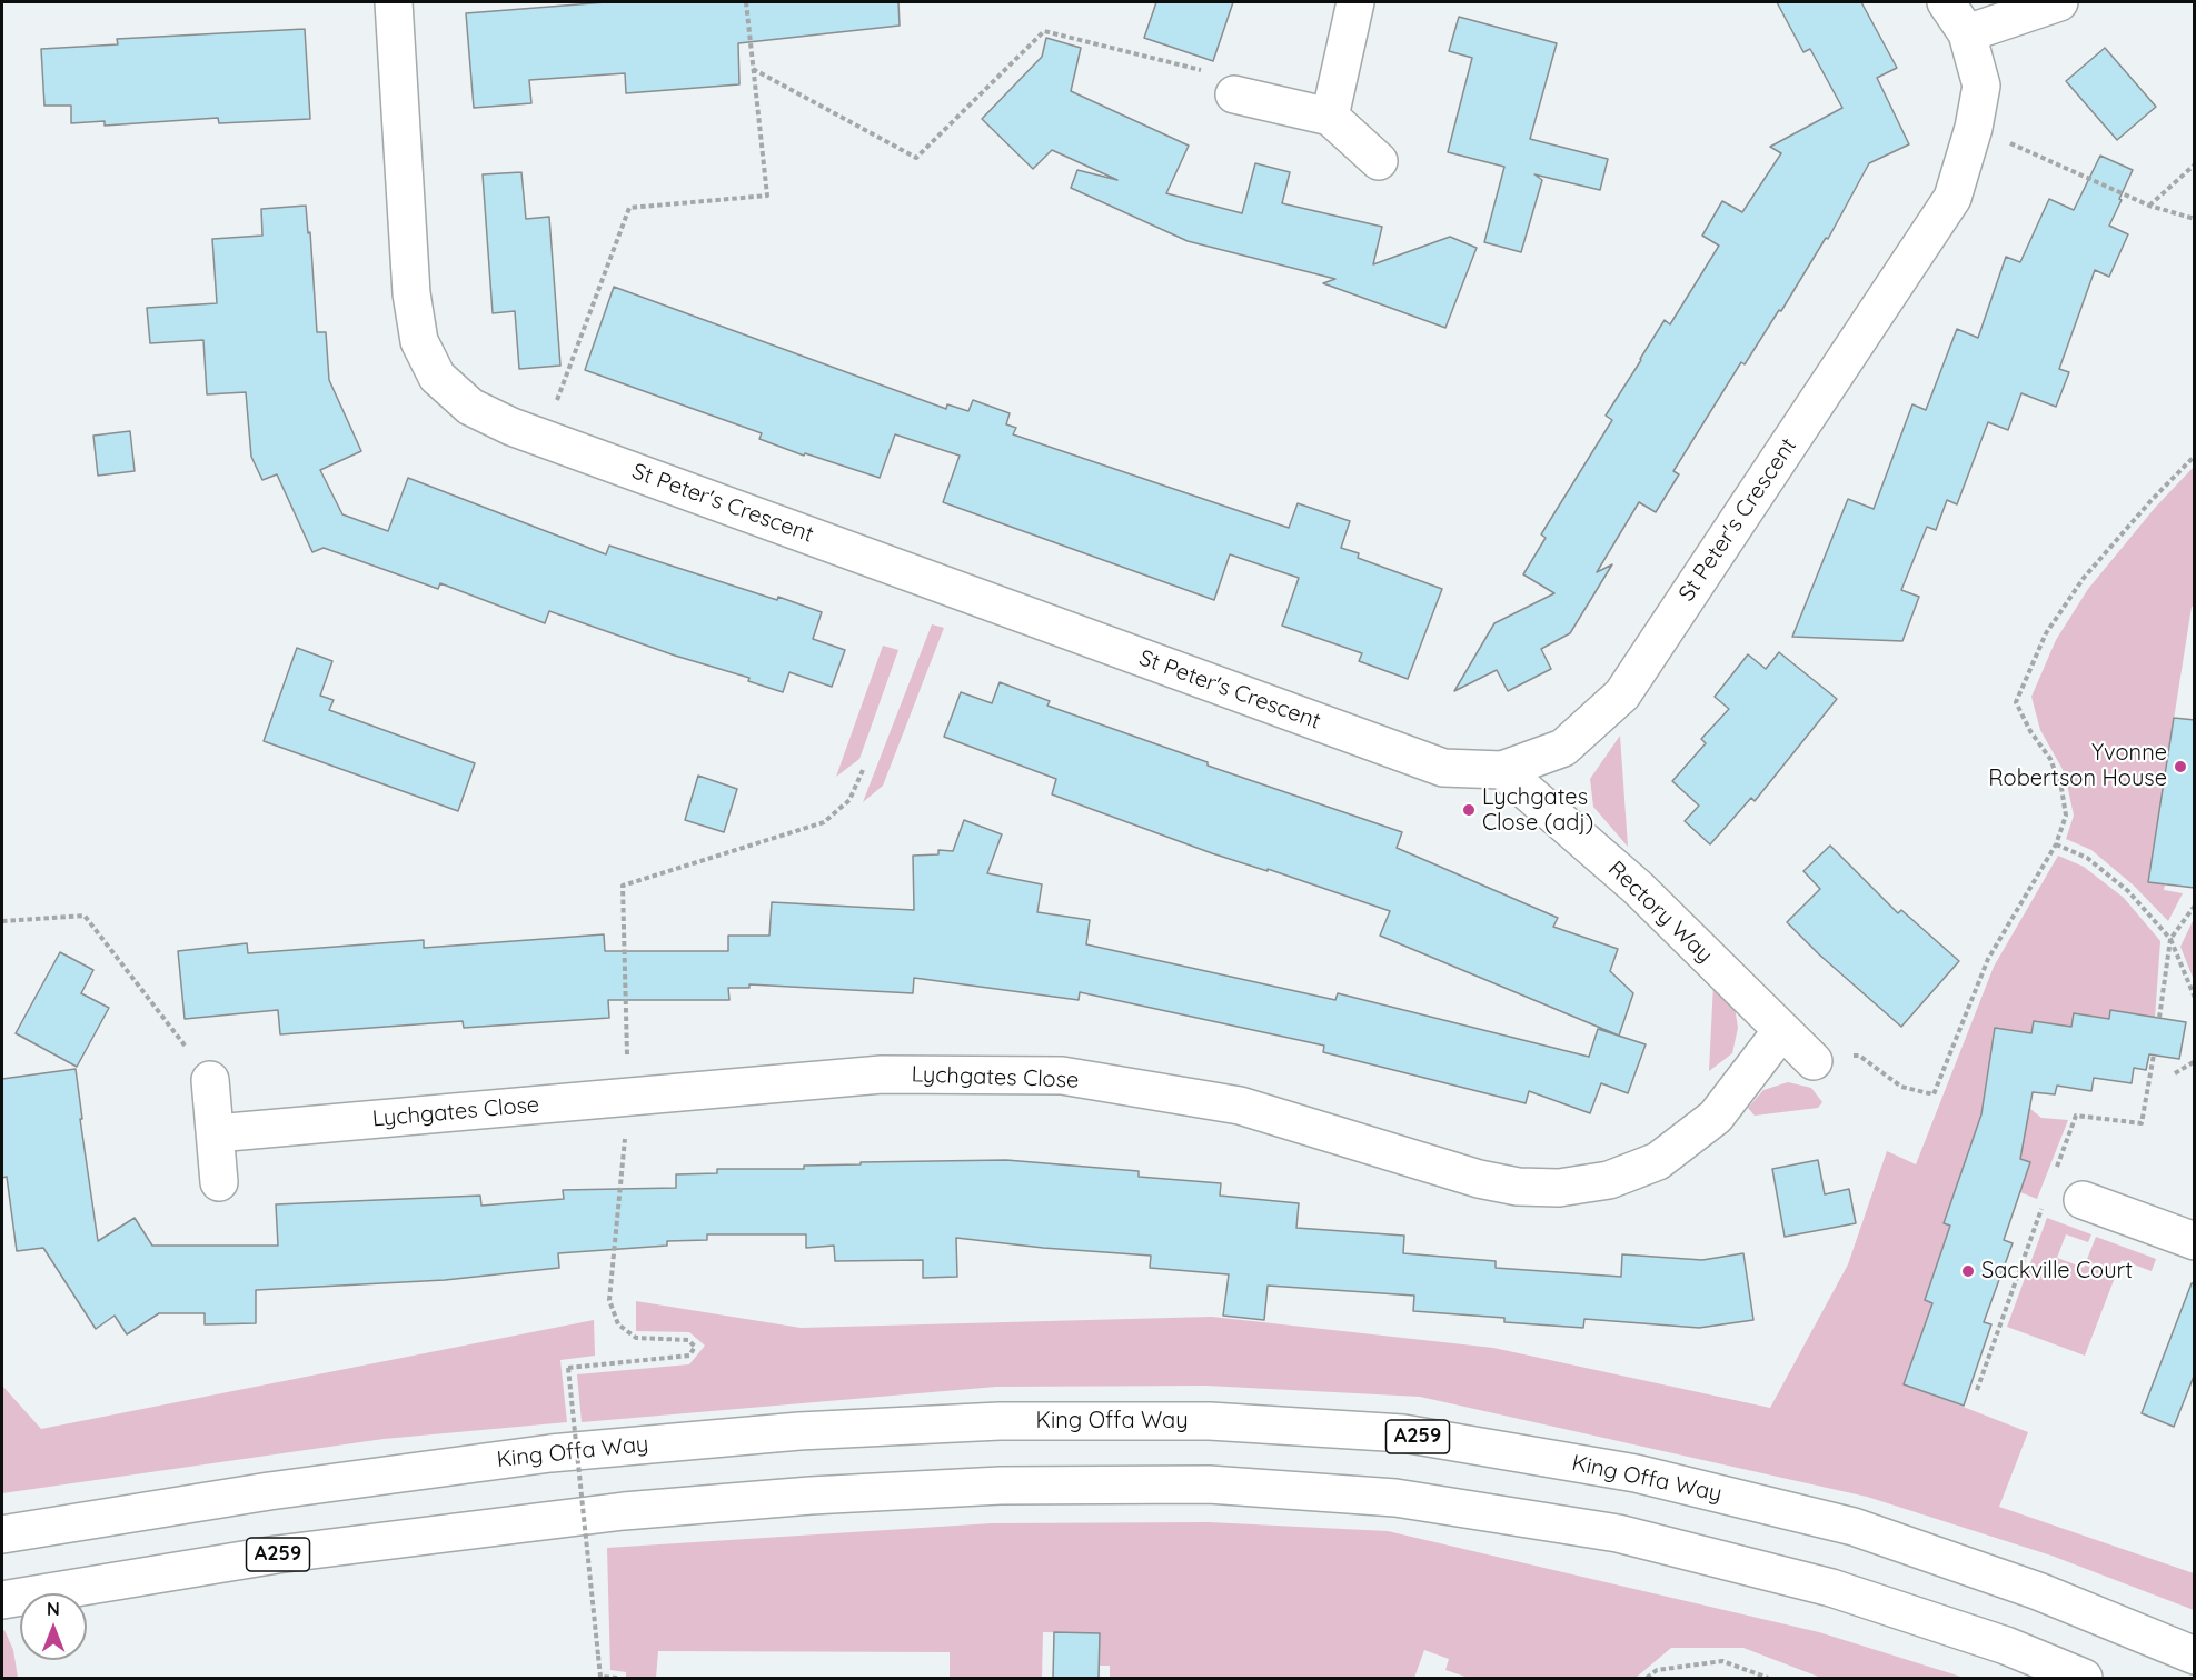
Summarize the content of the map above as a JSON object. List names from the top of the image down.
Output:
{
  "streets": {
    "main road": [
      "St Peter's Crescent",
      "Rectory Way",
      "Lychgates Close",
      "King Offa Way",
      "A259"
    ]
  },
  "crossings": [
    ["St Peter's Crescent", "Rectory Way"],
    ["Rectory Way", "Lychgates Close"]
  ],
  "places": ["Yvonne Robertson House", "Lychgates Close (adj)", "Sackville Court"],
  "north": "top"
}
